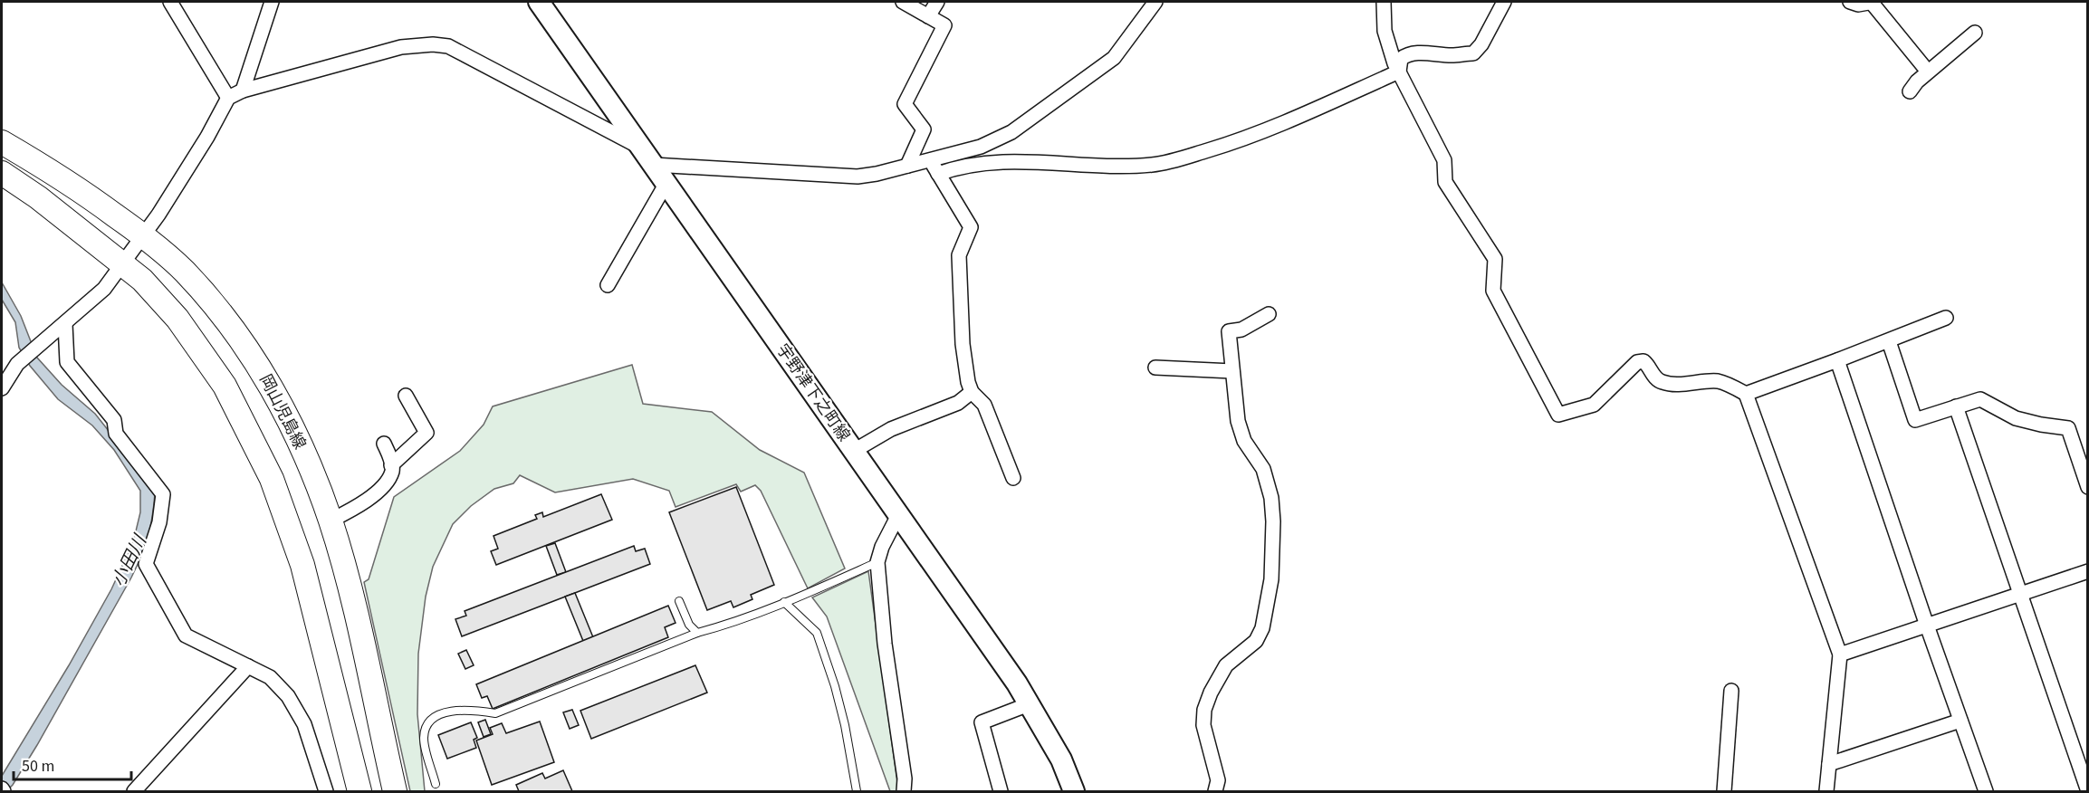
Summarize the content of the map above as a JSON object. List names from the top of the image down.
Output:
{
  "streets": {
    "main road": ["宇野津下之町線", "岡山児島線"]
  },
  "water": ["小田川"],
  "scale_bar": "50 m"
}
